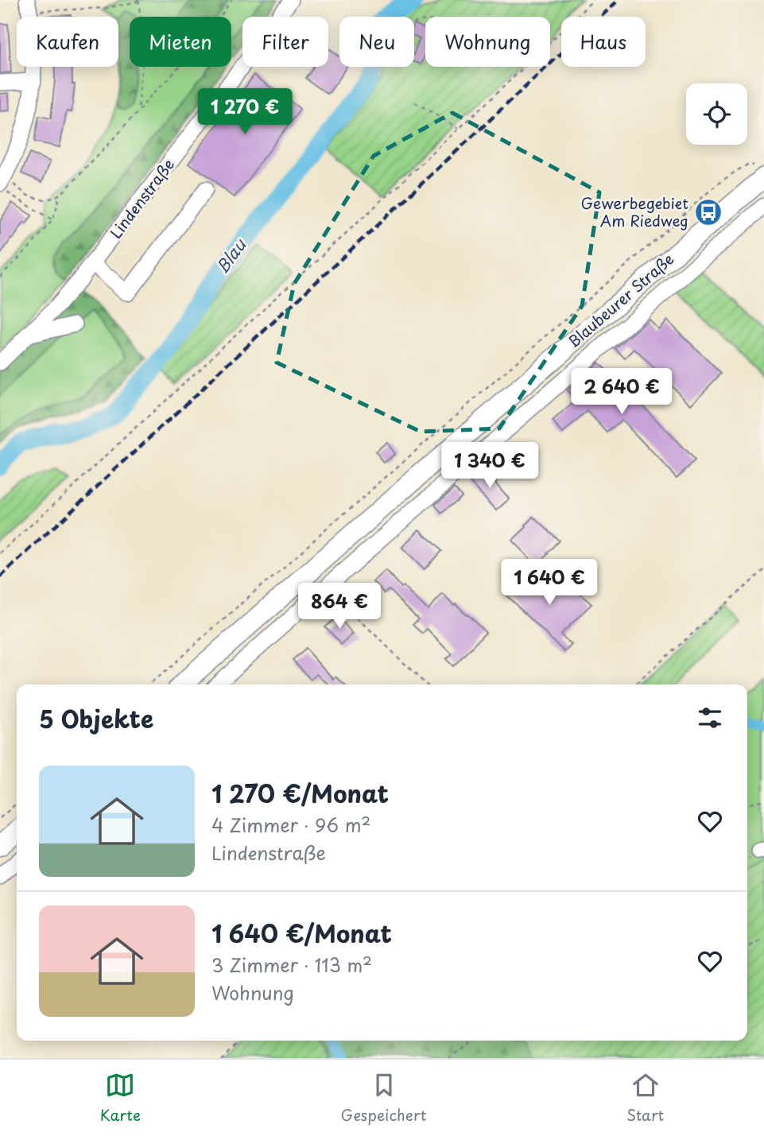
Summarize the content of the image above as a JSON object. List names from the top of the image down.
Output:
{
  "streets": {
    "main road": ["Blaubeurer Straße"],
    "street": ["Lindenstraße"]
  },
  "water": ["Blau"],
  "places": {
    "bus stop": ["Gewerbegebiet Am Riedweg"]
  },
  "page": {
    "chip": [
      "Kaufen",
      "Mieten",
      "Filter",
      "Neu",
      "Wohnung",
      "Haus"
    ],
    "price": [
      "1 270 €",
      "2 640 €",
      "1 340 €",
      "1 640 €",
      "864 €"
    ],
    "heading": "5 Objekte",
    "list": [
      {
        "name": "1 270 €/Monat",
        "note": "4 Zimmer · 96 m² · Lindenstraße"
      },
      {
        "name": "1 640 €/Monat",
        "note": "3 Zimmer · 113 m² · Wohnung"
      }
    ],
    "tabs": ["Karte", "Gespeichert", "Start"]
  }
}
